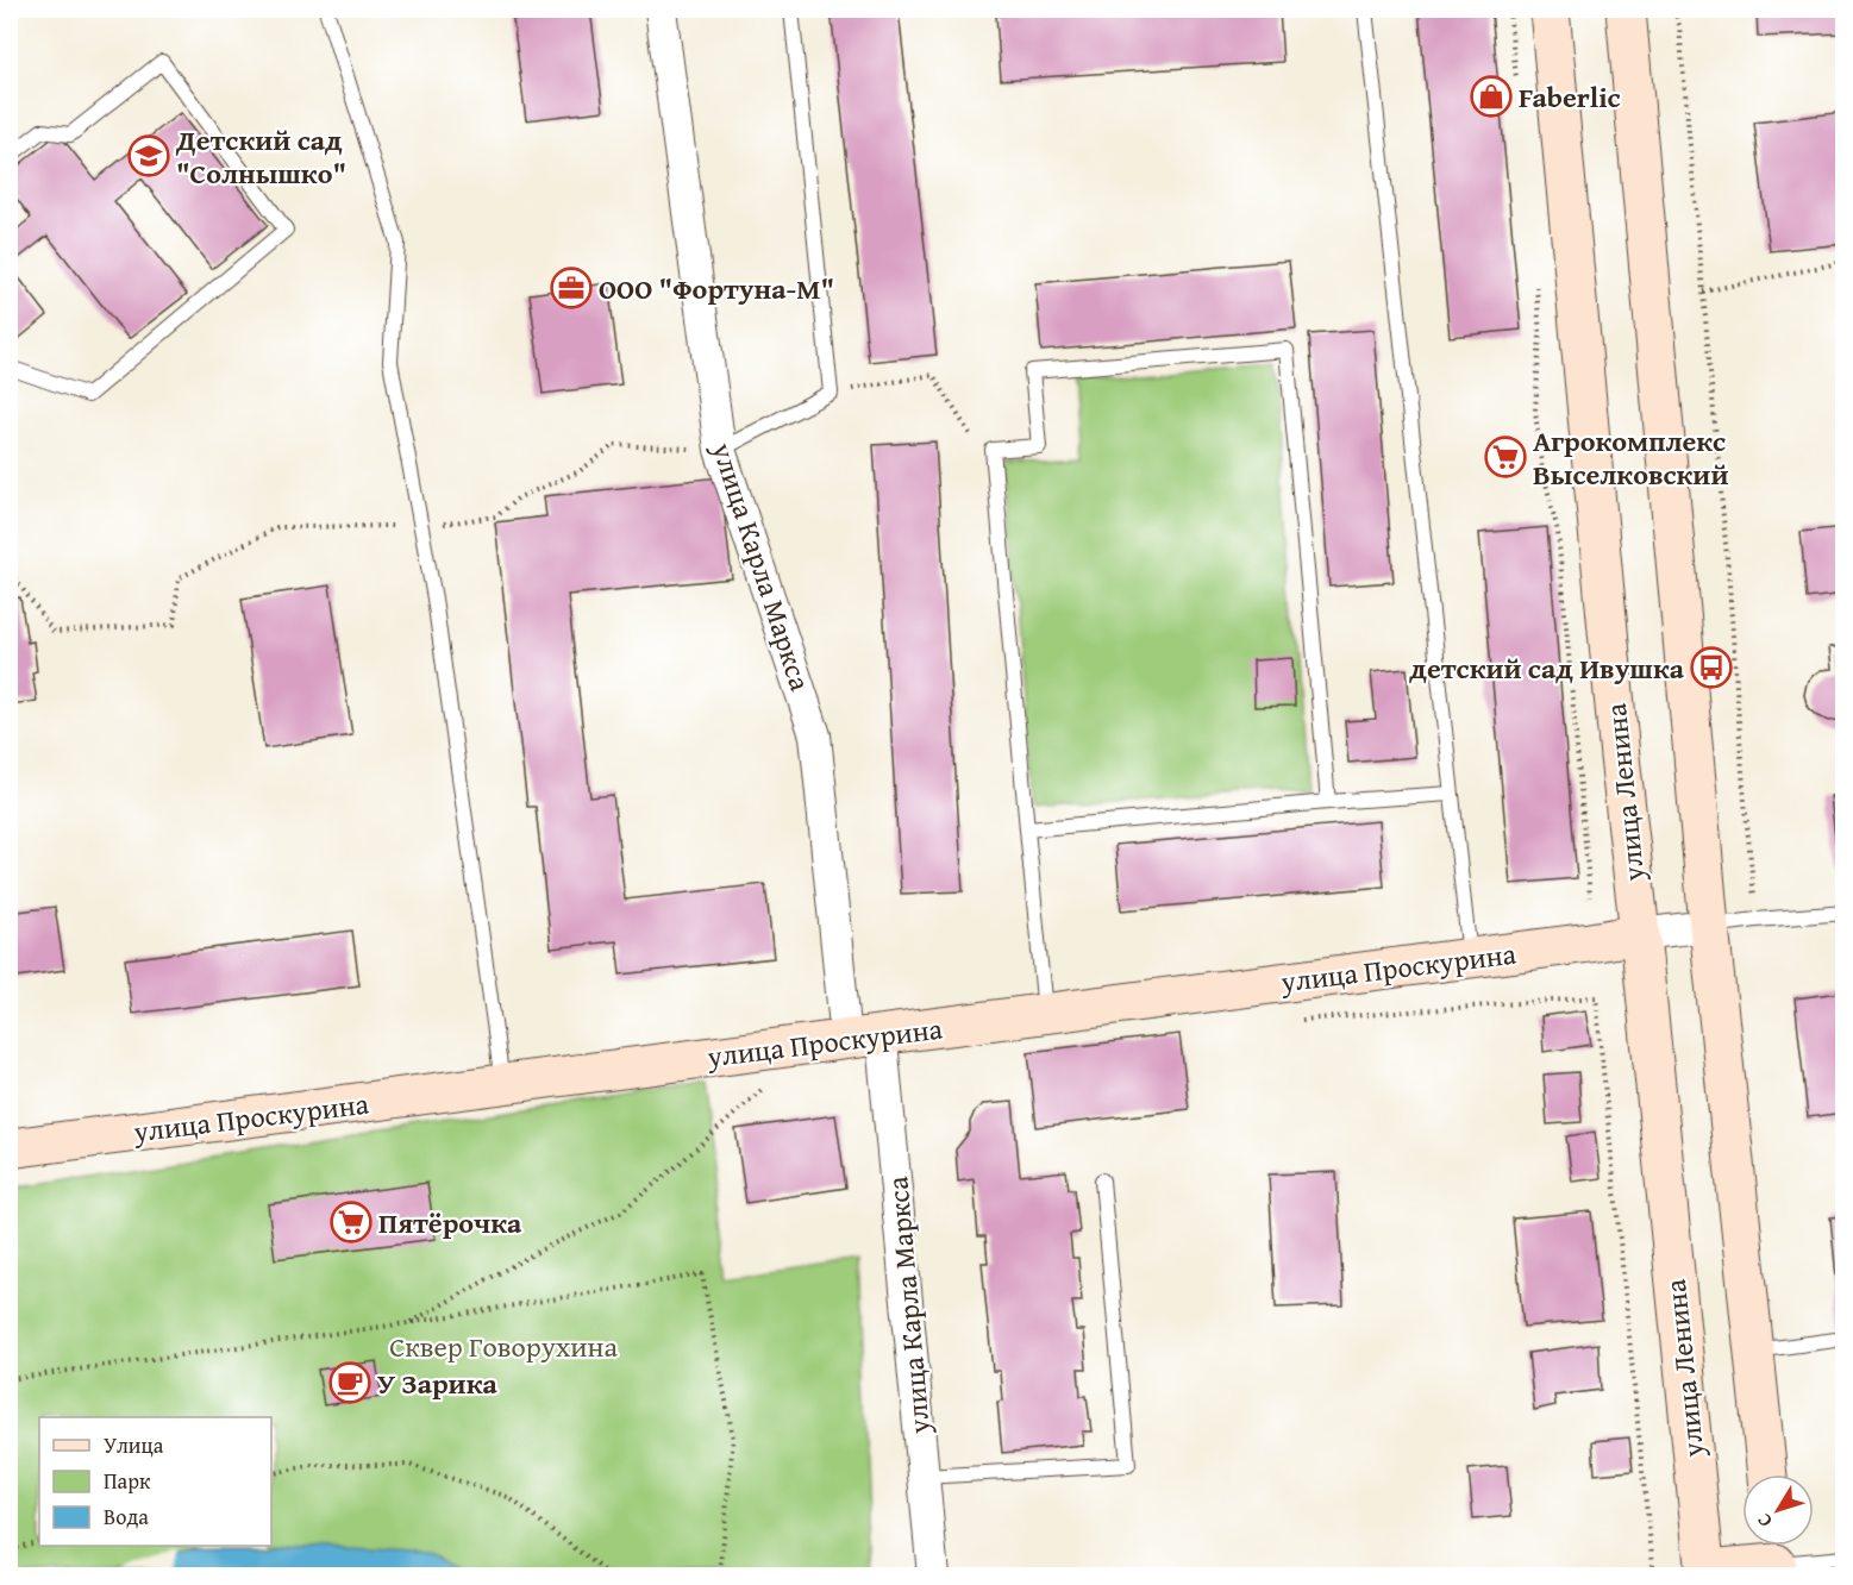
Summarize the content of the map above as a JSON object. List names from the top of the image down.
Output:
{
  "streets": {
    "main road": ["улица Ленина", "улица Проскурина"],
    "street": ["улица Карла Маркса"]
  },
  "crossings": [
    ["улица Карла Маркса", "улица Проскурина"],
    ["улица Ленина", "улица Проскурина"]
  ],
  "parks": ["Сквер Говорухина"],
  "places": {
    "shop": ["Faberlic"],
    "school or university": ["Детский сад \"Солнышко\""],
    "office": ["ООО \"Фортуна-М\""],
    "supermarket": ["Агрокомплекс Выселковский", "Пятёрочка"],
    "bus stop": ["детский сад Ивушка"],
    "cafe": ["У Зарика"]
  },
  "legend": ["Улица", "Парк", "Вода"],
  "north": "bottom left"
}
